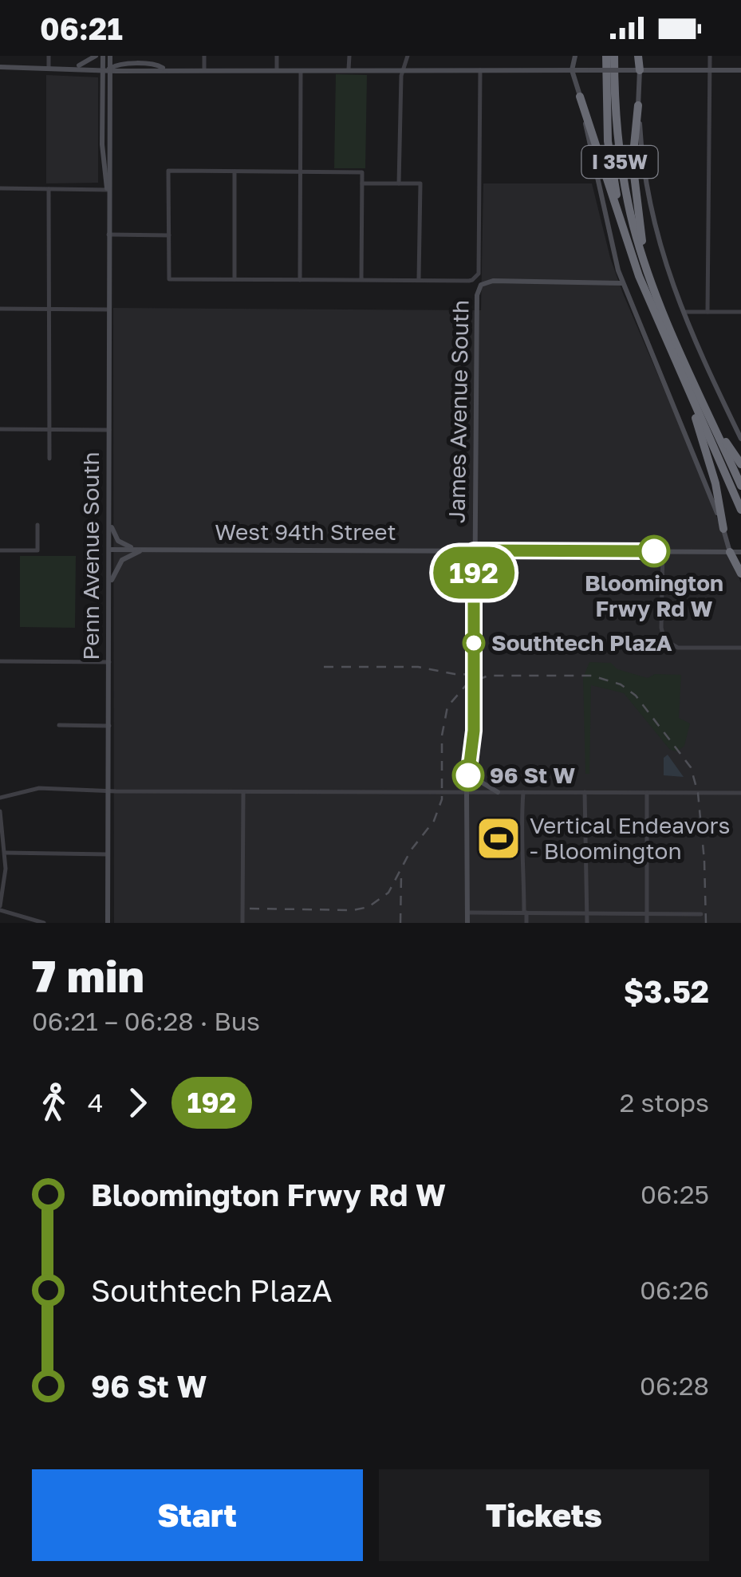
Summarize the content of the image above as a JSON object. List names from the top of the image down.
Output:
{
  "streets": {
    "highway": ["I 35W"],
    "street": ["James Avenue South", "West 94th Street", "Penn Avenue South"]
  },
  "crossings": [
    ["James Avenue South", "West 94th Street"],
    ["West 94th Street", "Penn Avenue South"]
  ],
  "places": {
    "other": ["Bloomington Frwy Rd W", "Southtech PlazA", "96 St W"],
    "sports": ["Vertical Endeavors - Bloomington"]
  },
  "lines": ["bus line 192"],
  "page": {
    "status": "06:21",
    "on_map": "192",
    "heading": ["7 min", "06:21 – 06:28 · Bus", "$3.52"],
    "legs": ["4", "192", "2 stops"],
    "list": [
      {
        "name": "Bloomington Frwy Rd W",
        "value": "06:25"
      },
      {
        "name": "Southtech PlazA",
        "value": "06:26"
      },
      {
        "name": "96 St W",
        "value": "06:28"
      }
    ],
    "buttons": ["Start", "Tickets"]
  }
}
